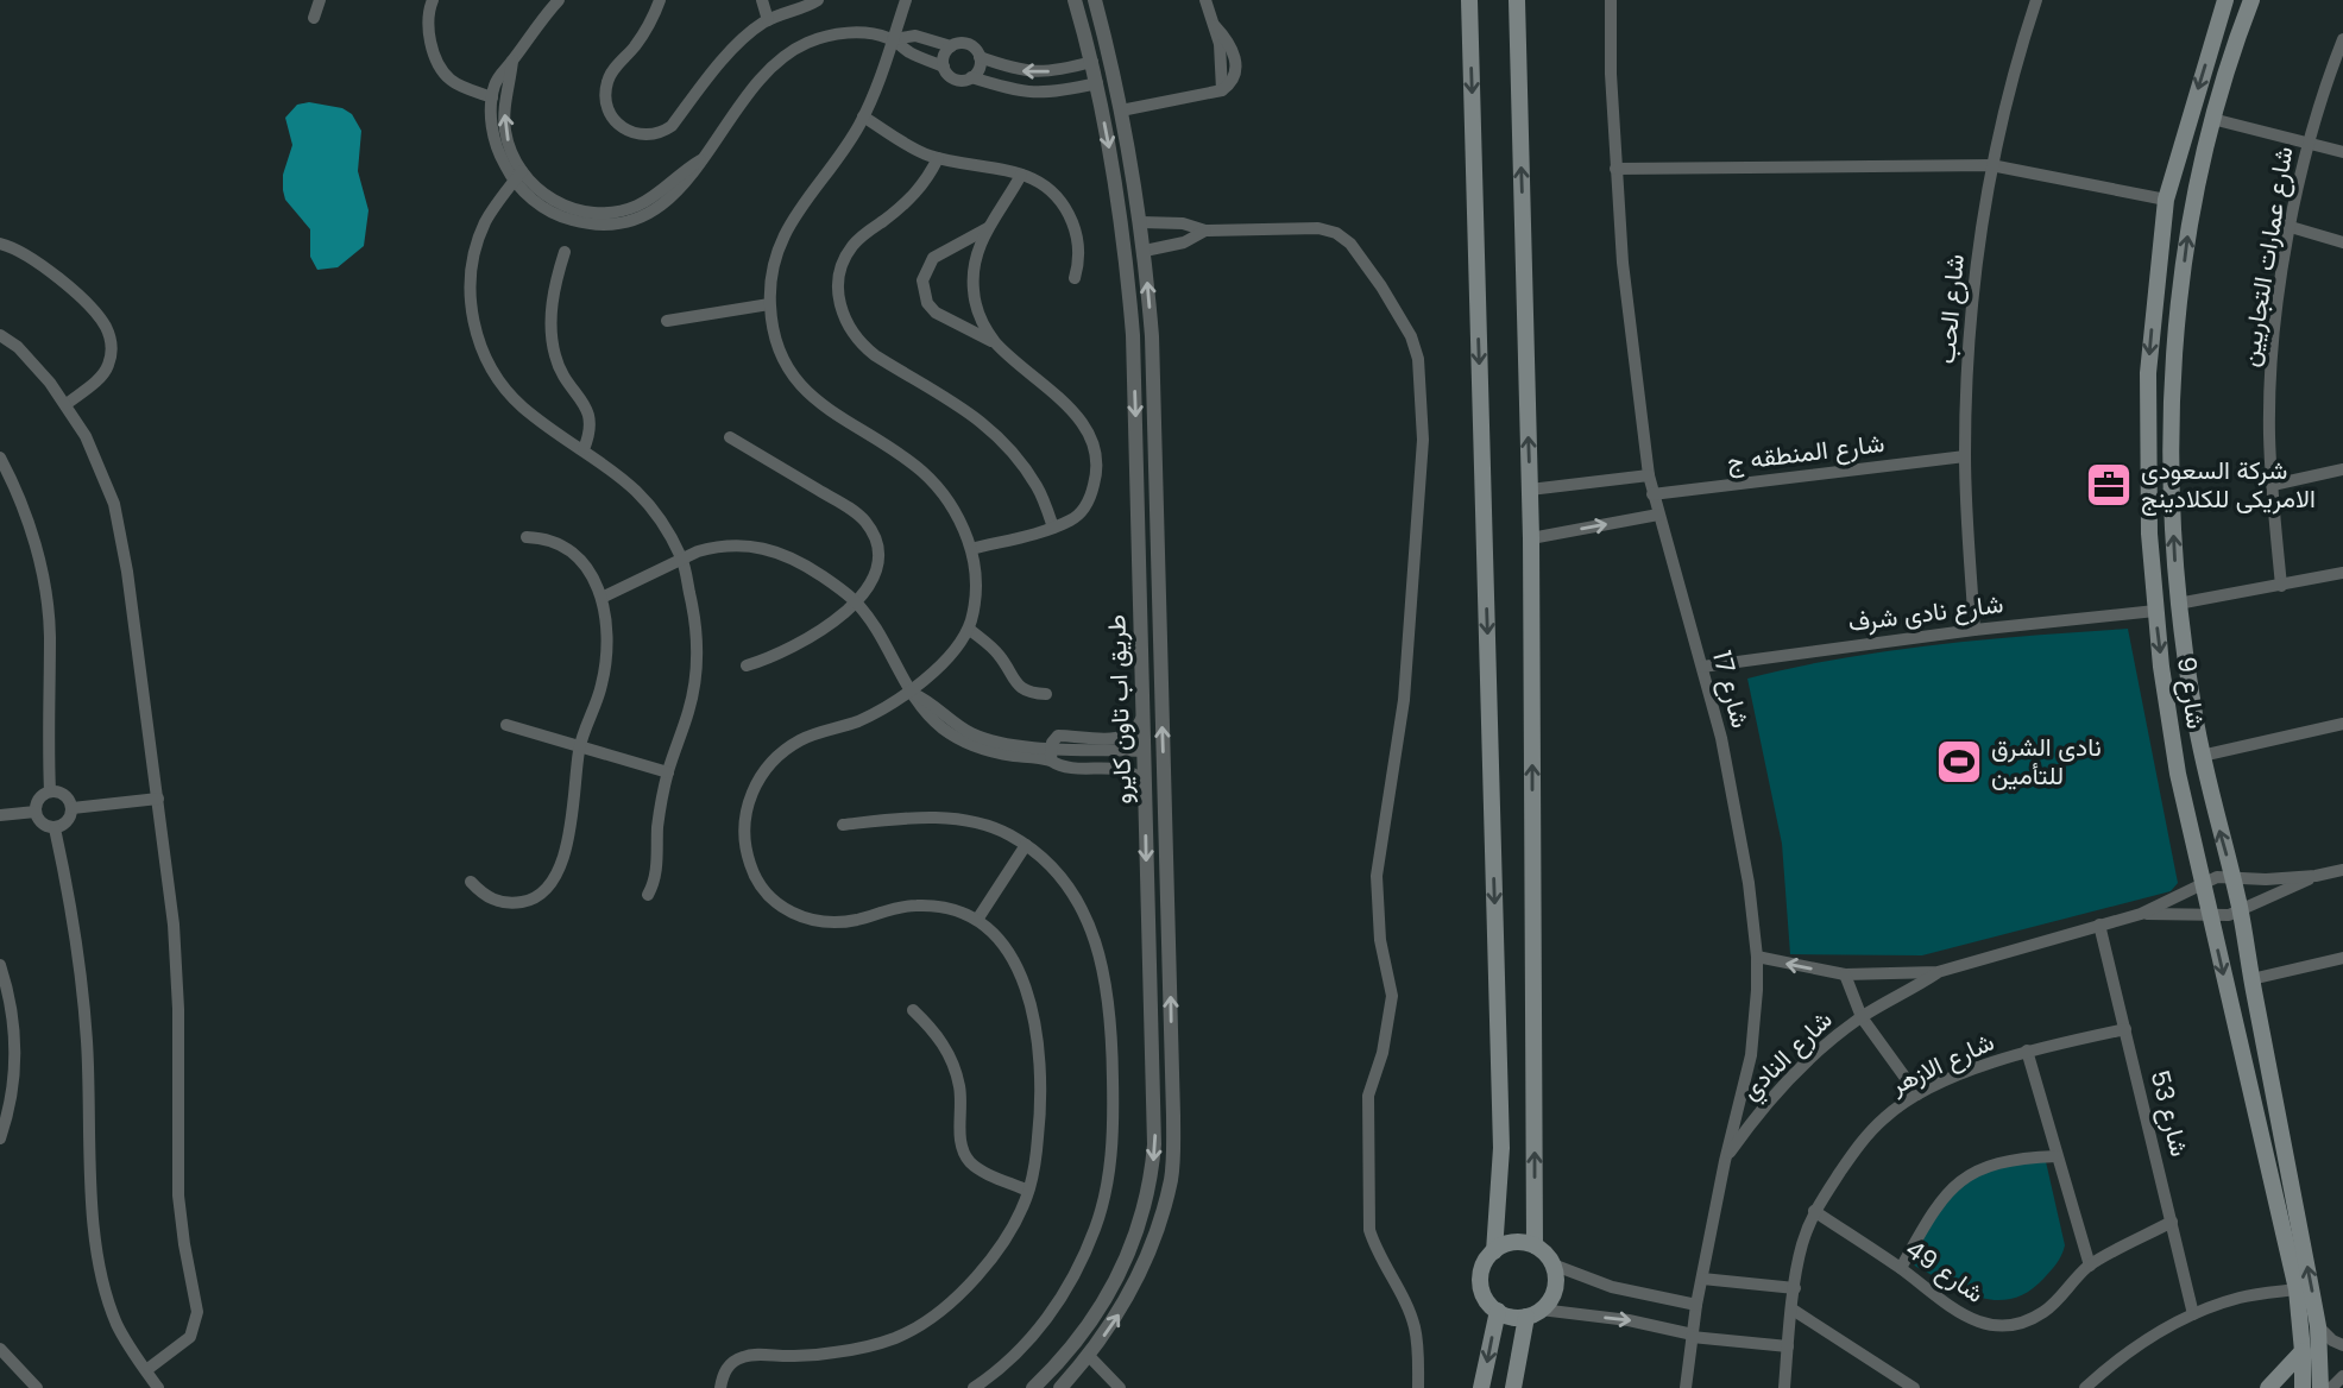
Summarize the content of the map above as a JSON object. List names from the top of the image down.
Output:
{
  "streets": {
    "main road": ["شارع 9"],
    "street": [
      "شارع عمارات التجاريين",
      "شارع الحب",
      "شارع المنطقه ج",
      "شارع نادى شرف",
      "شارع 17",
      "طريق اب تاون كايرو",
      "شارع النادي",
      "شارع الازهر",
      "شارع 53",
      "شارع 49"
    ]
  },
  "crossings": [
    ["شارع الحب", "شارع المنطقه ج"],
    ["شارع الحب", "شارع نادى شرف"],
    ["شارع المنطقه ج", "شارع 17"],
    ["شارع نادى شرف", "شارع 17"],
    ["شارع نادى شرف", "شارع 9"],
    ["شارع 17", "شارع النادي"],
    ["شارع 9", "شارع النادي"],
    ["شارع النادي", "شارع 53"],
    ["شارع الازهر", "شارع 53"],
    ["شارع الازهر", "شارع 49"],
    ["شارع 53", "شارع 49"]
  ],
  "places": {
    "office": ["شركة السعودى الامريكى للكلادينج"],
    "sports": ["نادى الشرق للتأمين"]
  }
}
